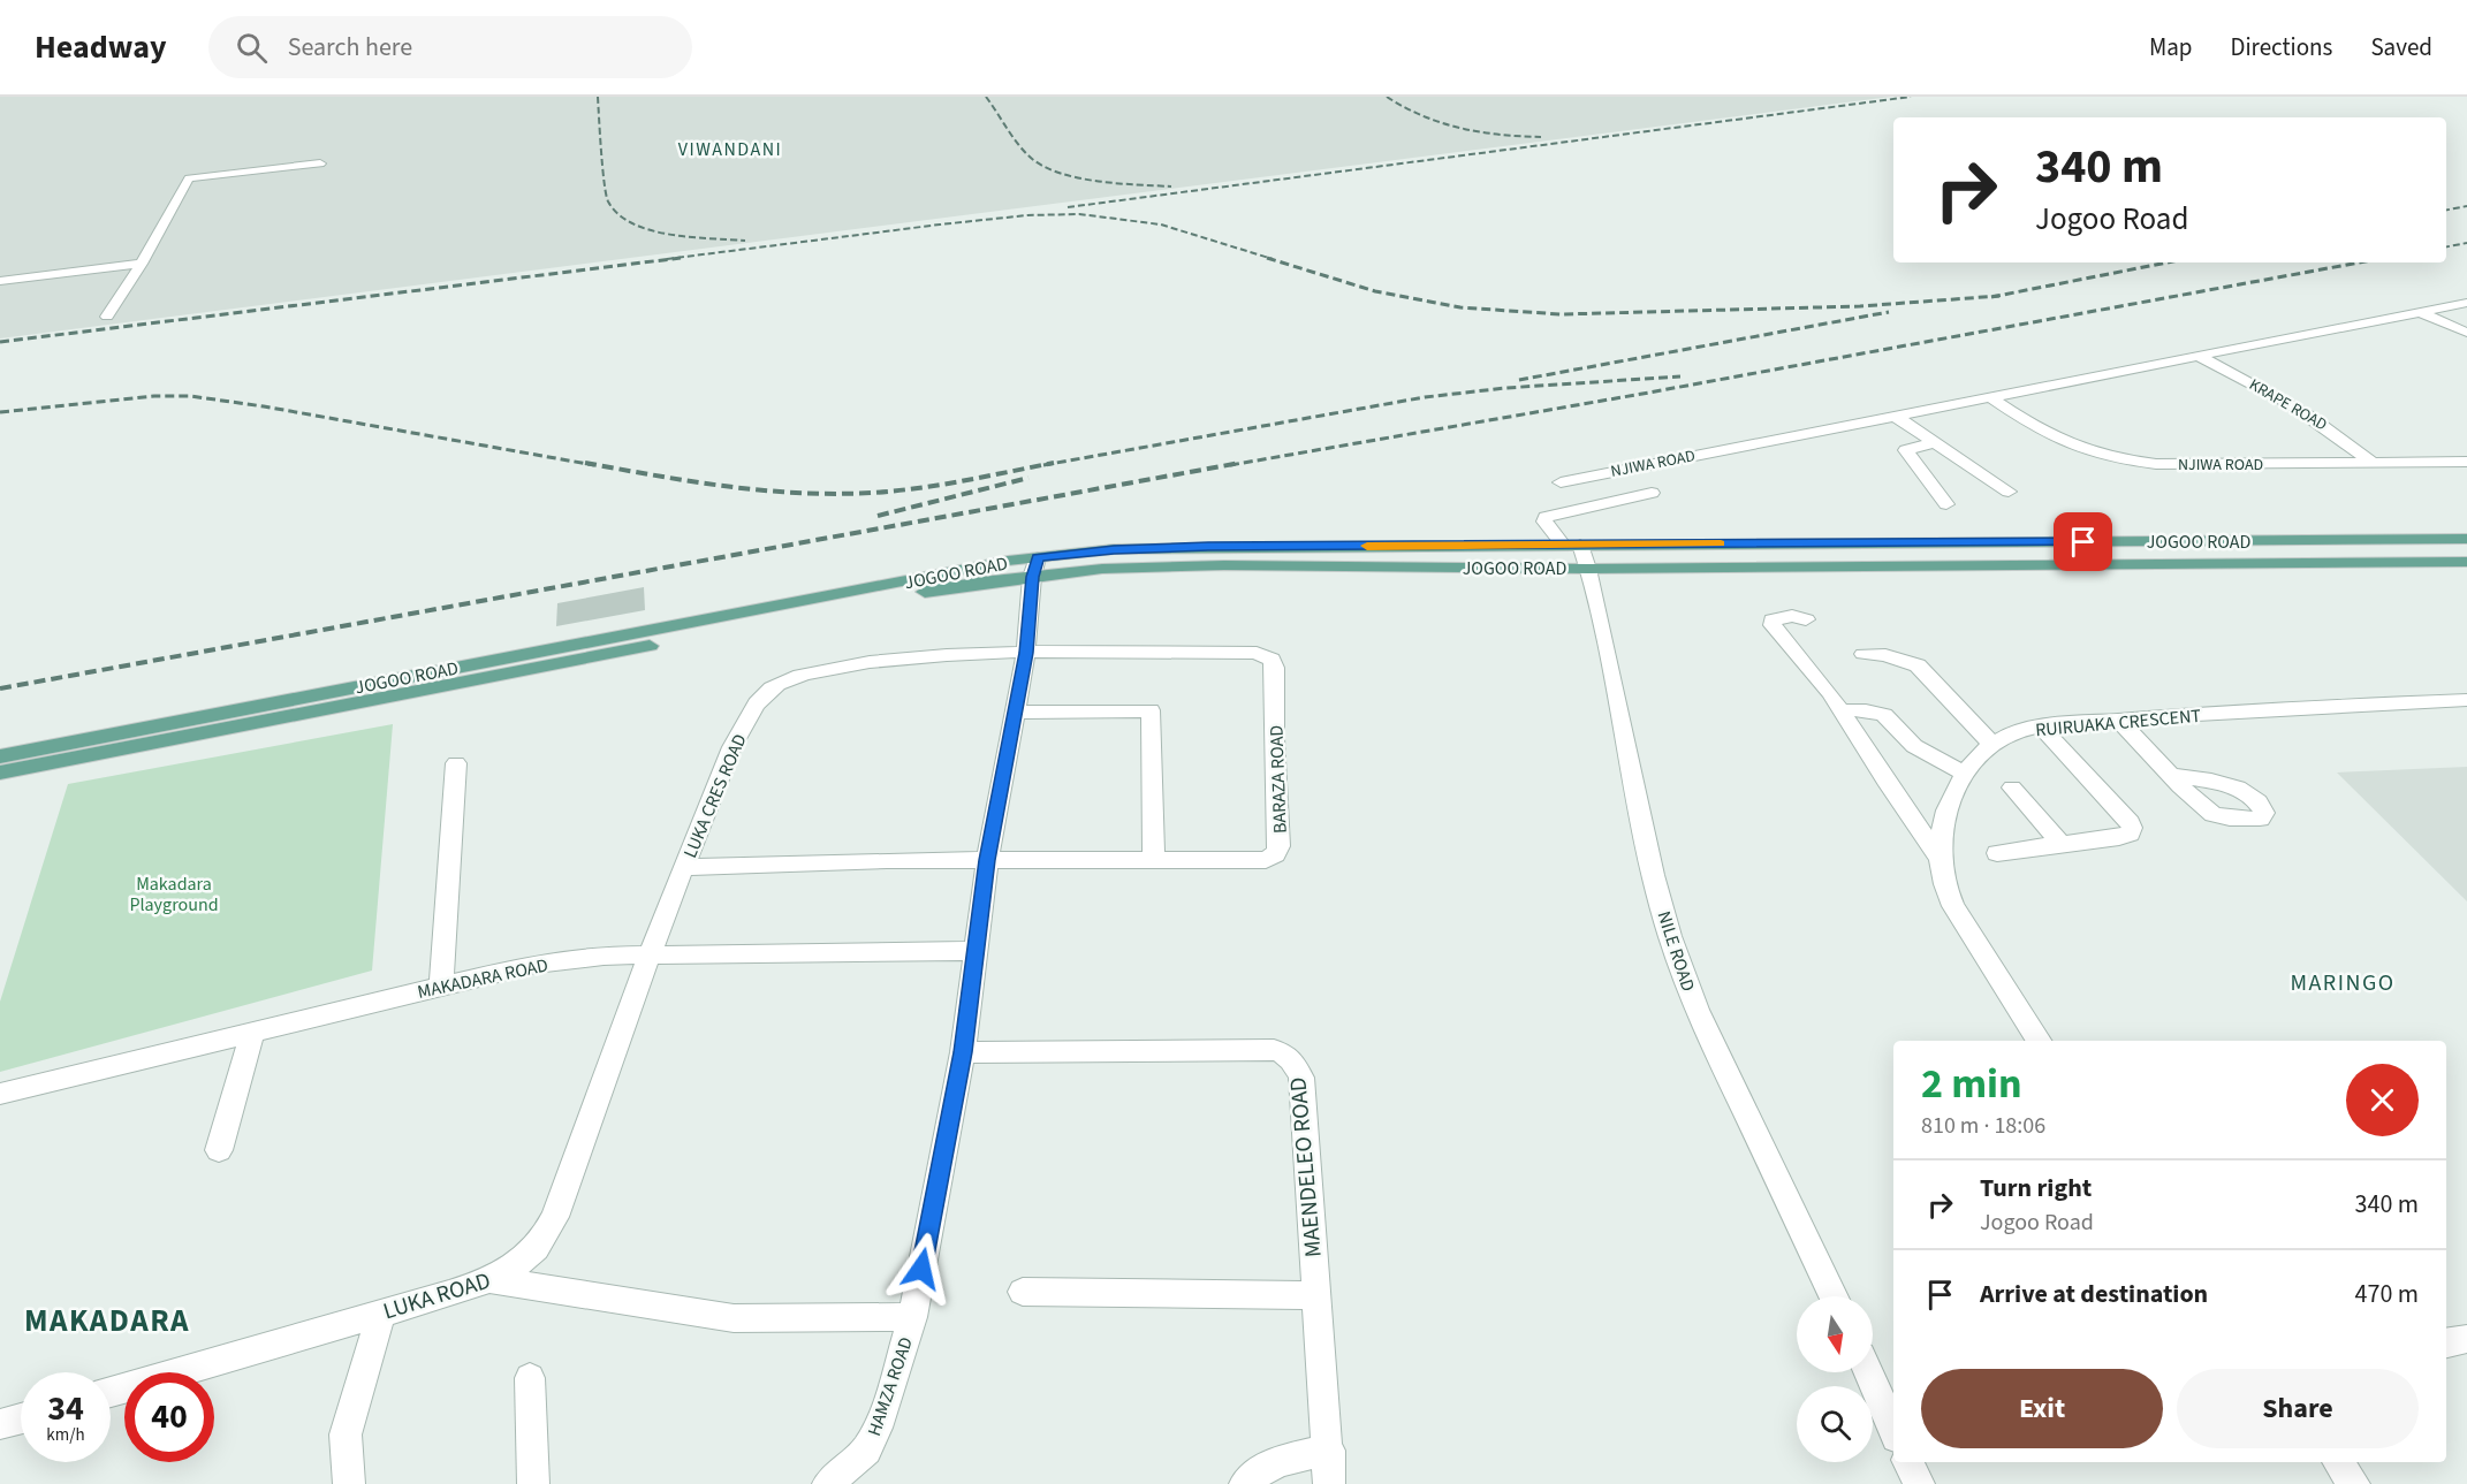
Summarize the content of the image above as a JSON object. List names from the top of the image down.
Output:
{
  "streets": {
    "main road": ["JOGOO ROAD"],
    "street": [
      "KRAPE ROAD",
      "NJIWA ROAD",
      "RUIRUAKA CRESCENT",
      "BARAZA ROAD",
      "LUKA CRES ROAD",
      "NILE ROAD",
      "MAKADARA ROAD",
      "MAENDELEO ROAD",
      "LUKA ROAD",
      "HAMZA ROAD"
    ]
  },
  "crossings": [
    ["KRAPE ROAD", "NJIWA ROAD"],
    ["JOGOO ROAD", "NILE ROAD"],
    ["JOGOO ROAD", "HAMZA ROAD"],
    ["BARAZA ROAD", "LUKA CRES ROAD"],
    ["BARAZA ROAD", "HAMZA ROAD"],
    ["LUKA CRES ROAD", "LUKA ROAD"],
    ["LUKA CRES ROAD", "HAMZA ROAD"],
    ["MAKADARA ROAD", "LUKA ROAD"],
    ["MAKADARA ROAD", "HAMZA ROAD"],
    ["MAENDELEO ROAD", "HAMZA ROAD"]
  ],
  "districts": ["VIWANDANI", "MARINGO", "MAKADARA"],
  "parks": ["Makadara Playground"],
  "north": "bottom",
  "page": {
    "header": "Headway",
    "search": "Search here",
    "nav": ["Map", "Directions", "Saved"],
    "turn": ["340 m", "Jogoo Road"],
    "heading": ["2 min", "810 m · 18:06"],
    "list": [
      {
        "name": "Turn right",
        "note": "Jogoo Road",
        "value": "340 m"
      },
      {
        "name": "Arrive at destination",
        "value": "470 m"
      }
    ],
    "buttons": ["Exit", "Share"],
    "speed": "34 km/h",
    "limit": "40"
  }
}
